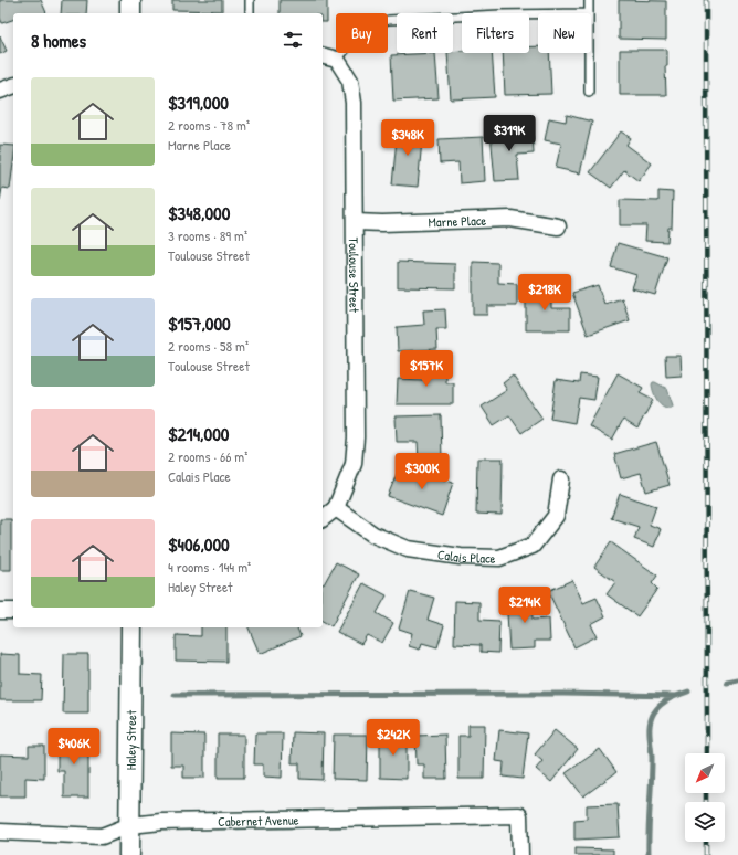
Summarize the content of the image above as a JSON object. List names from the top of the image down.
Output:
{
  "streets": {
    "street": [
      "Marne Place",
      "Toulouse Street",
      "Calais Place",
      "Haley Street",
      "Cabernet Avenue"
    ]
  },
  "crossings": [
    ["Marne Place", "Toulouse Street"],
    ["Toulouse Street", "Calais Place"],
    ["Haley Street", "Cabernet Avenue"]
  ],
  "north": "bottom left",
  "page": {
    "chip": [
      "Buy",
      "Rent",
      "Filters",
      "New"
    ],
    "heading": "8 homes",
    "list": [
      {
        "name": "$319,000",
        "note": "2 rooms · 78 m² · Marne Place"
      },
      {
        "name": "$348,000",
        "note": "3 rooms · 89 m² · Toulouse Street"
      },
      {
        "name": "$157,000",
        "note": "2 rooms · 58 m² · Toulouse Street"
      },
      {
        "name": "$214,000",
        "note": "2 rooms · 66 m² · Calais Place"
      },
      {
        "name": "$406,000",
        "note": "4 rooms · 144 m² · Haley Street"
      }
    ],
    "price": [
      "$319K",
      "$348K",
      "$218K",
      "$157K",
      "$300K",
      "$214K",
      "$242K",
      "$406K"
    ]
  }
}
